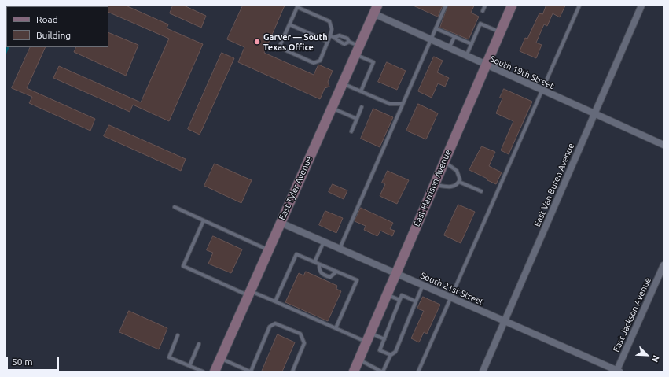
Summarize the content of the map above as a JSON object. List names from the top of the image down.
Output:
{
  "streets": {
    "main road": ["East Tyler Avenue", "East Harrison Avenue"],
    "street": [
      "South 19th Street",
      "East Van Buren Avenue",
      "South 21st Street",
      "East Jackson Avenue"
    ]
  },
  "crossings": [
    ["South 19th Street", "East Van Buren Avenue"],
    ["South 19th Street", "East Tyler Avenue"],
    ["South 19th Street", "East Harrison Avenue"],
    ["East Van Buren Avenue", "South 21st Street"],
    ["East Tyler Avenue", "South 21st Street"],
    ["East Harrison Avenue", "South 21st Street"],
    ["South 21st Street", "East Jackson Avenue"]
  ],
  "places": ["Garver — South Texas Office"],
  "legend": ["Road", "Building"],
  "scale_bar": "50 m",
  "north": "bottom right"
}
